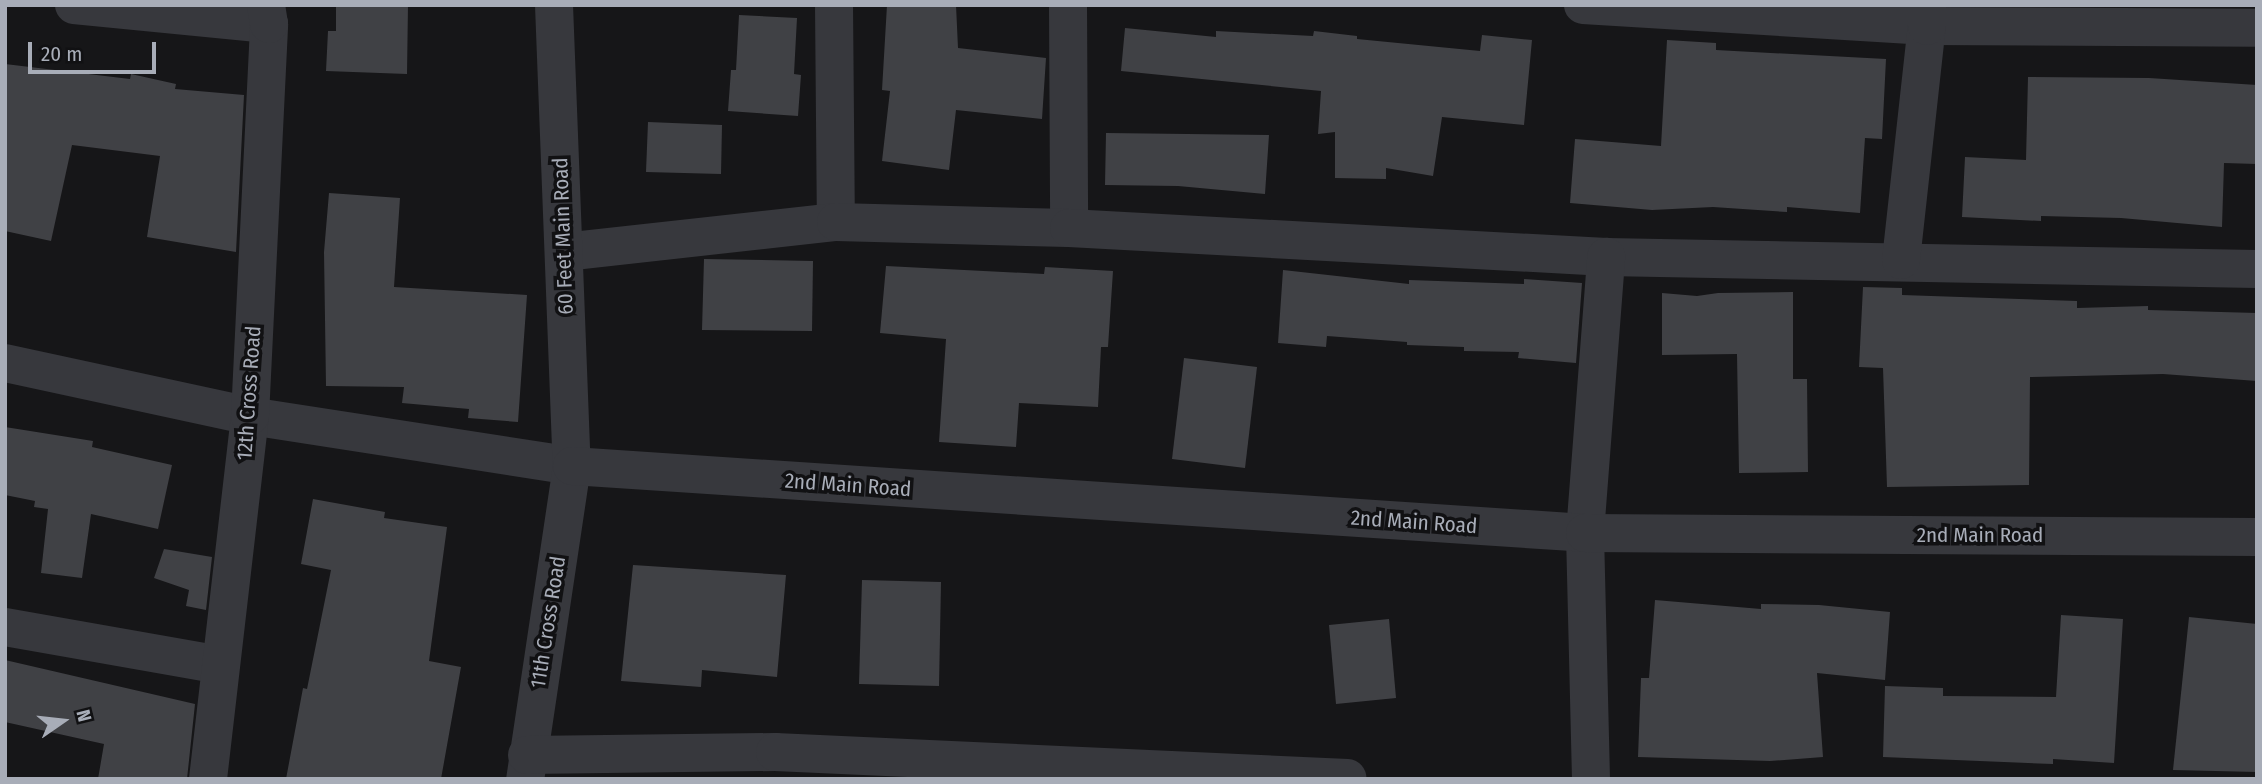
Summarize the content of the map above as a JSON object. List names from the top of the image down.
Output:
{
  "streets": {
    "street": [
      "60 Feet Main Road",
      "12th Cross Road",
      "2nd Main Road",
      "11th Cross Road"
    ]
  },
  "crossings": [
    ["60 Feet Main Road", "2nd Main Road"],
    ["60 Feet Main Road", "11th Cross Road"],
    ["12th Cross Road", "2nd Main Road"],
    ["2nd Main Road", "11th Cross Road"]
  ],
  "scale_bar": "20 m",
  "north": "right"
}
